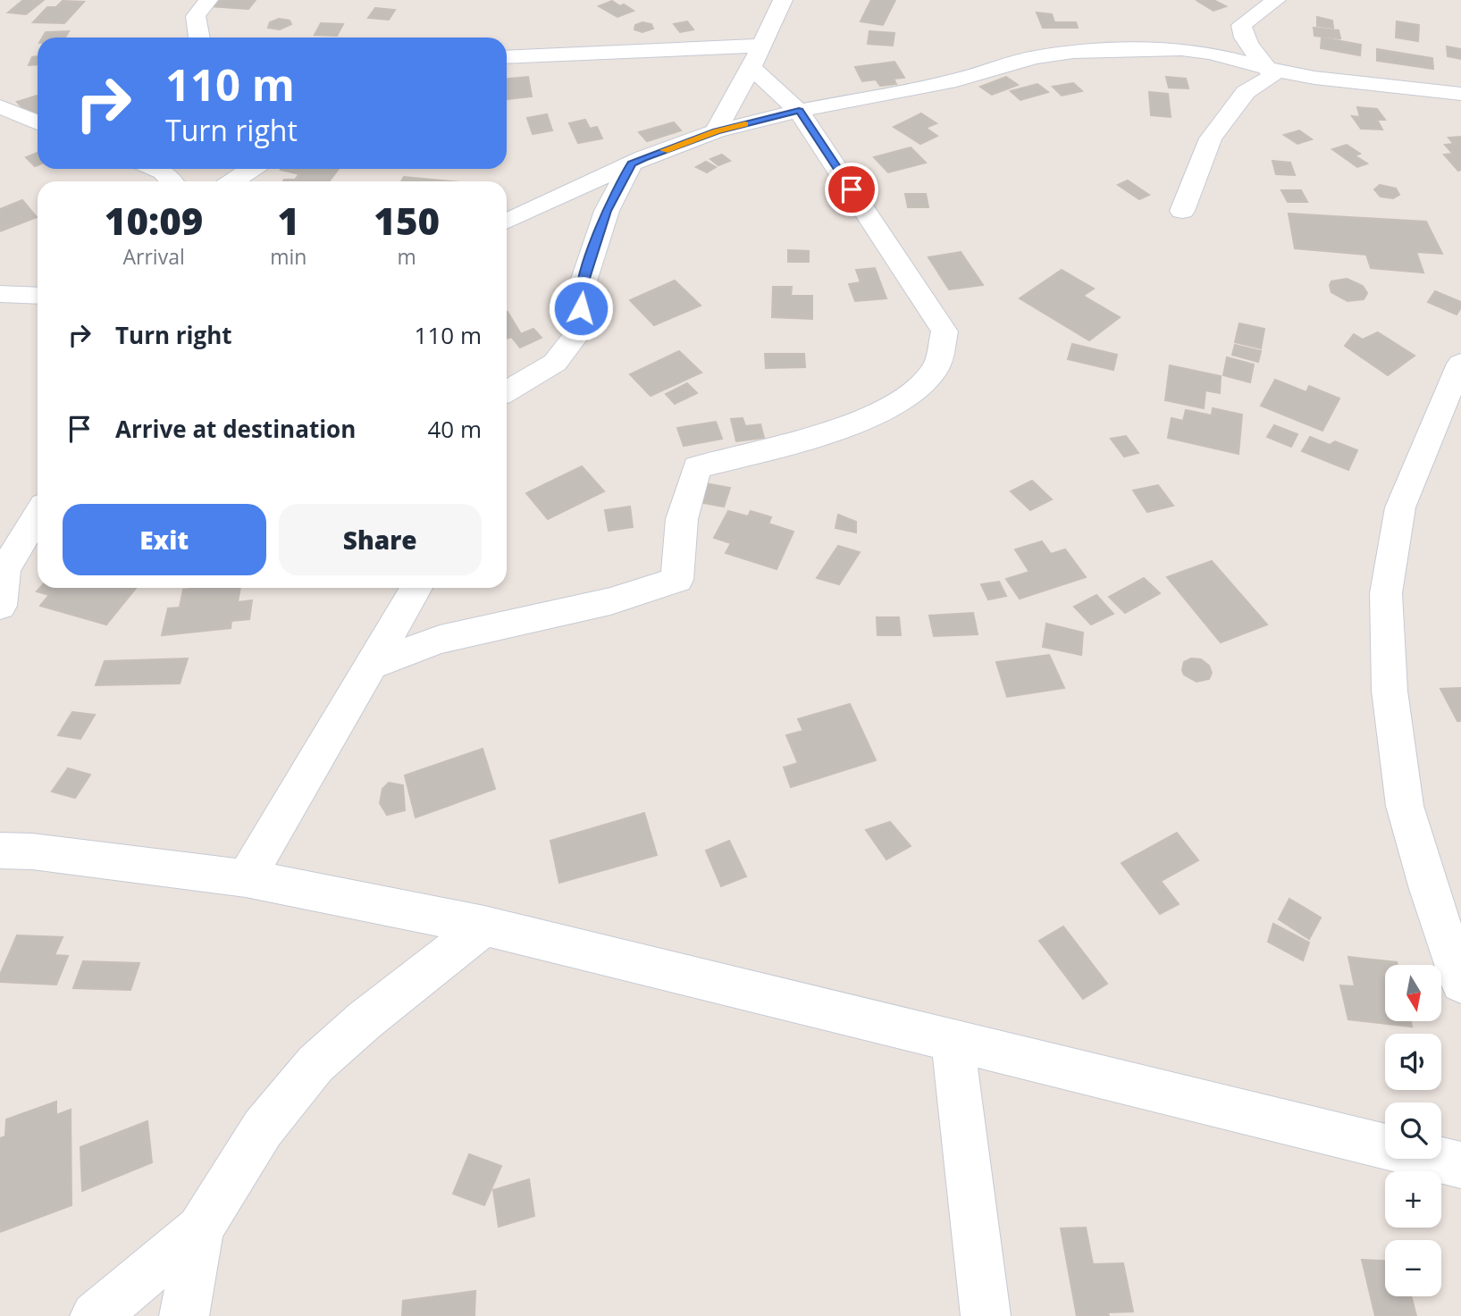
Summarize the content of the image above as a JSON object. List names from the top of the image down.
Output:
{
  "north": "bottom",
  "page": {
    "turn": ["110 m", "Turn right"],
    "eta": [
      "10:09",
      "Arrival",
      "1",
      "min",
      "150",
      "m"
    ],
    "list": [
      {
        "name": "Turn right",
        "value": "110 m"
      },
      {
        "name": "Arrive at destination",
        "value": "40 m"
      }
    ],
    "buttons": ["Exit", "Share"],
    "map_buttons": ["+", "−"]
  }
}
